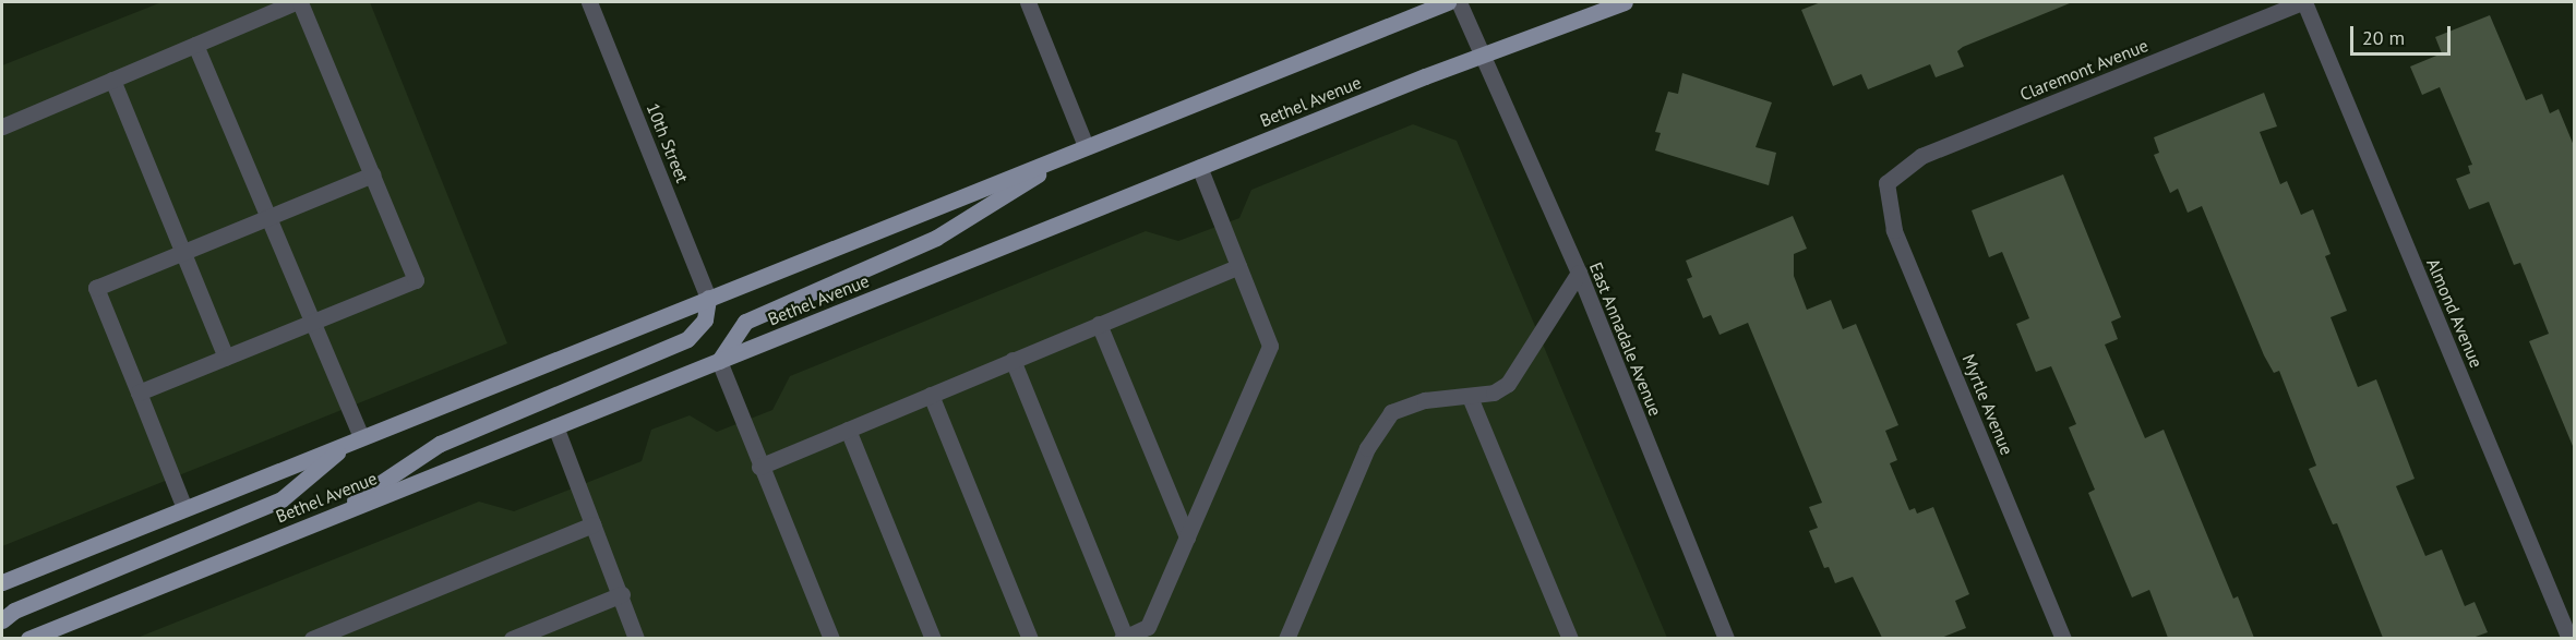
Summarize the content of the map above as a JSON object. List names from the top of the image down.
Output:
{
  "streets": {
    "main road": ["Bethel Avenue"],
    "street": [
      "Claremont Avenue",
      "10th Street",
      "Almond Avenue",
      "East Annadale Avenue",
      "Myrtle Avenue"
    ]
  },
  "crossings": [
    ["Claremont Avenue", "Almond Avenue"],
    ["Claremont Avenue", "Myrtle Avenue"],
    ["Bethel Avenue", "East Annadale Avenue"]
  ],
  "scale_bar": "20 m"
}
